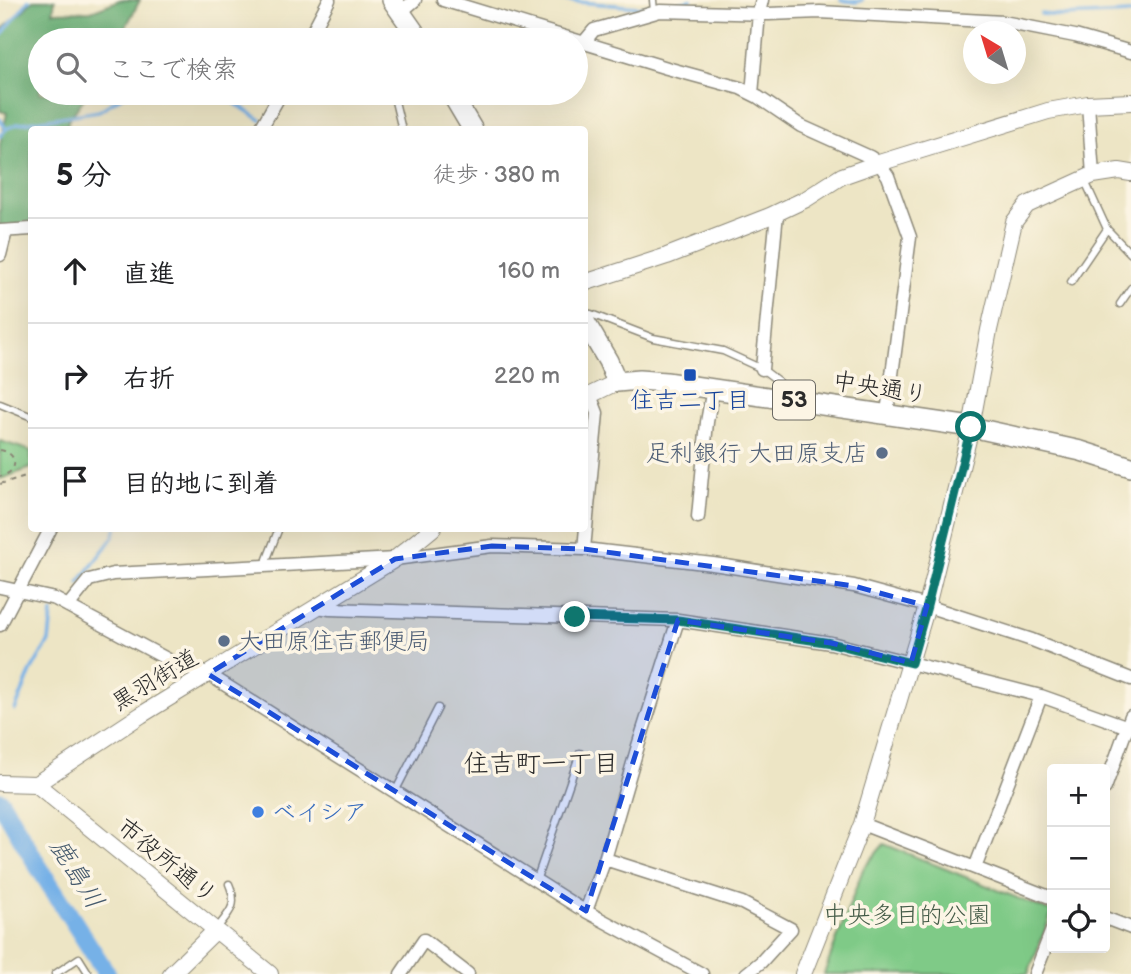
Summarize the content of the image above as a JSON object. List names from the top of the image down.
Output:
{
  "streets": {
    "main road": ["中央通り", "53"],
    "street": ["黒羽街道", "市役所通り"]
  },
  "crossings": [
    ["黒羽街道", "市役所通り"]
  ],
  "districts": ["住吉町一丁目"],
  "water": ["鹿島川"],
  "parks": ["中央多目的公園"],
  "places": {
    "transit": ["住吉二丁目"],
    "other": ["足利銀行 大田原支店", "大田原住吉郵便局", "ベイシア"]
  },
  "north": "top left",
  "page": {
    "search": "ここで検索",
    "heading": ["5 分", "徒歩 · 380 m"],
    "list": [
      ["直進", "160 m"],
      ["右折", "220 m"],
      "目的地に到着"
    ],
    "map_buttons": ["+", "−"]
  }
}
